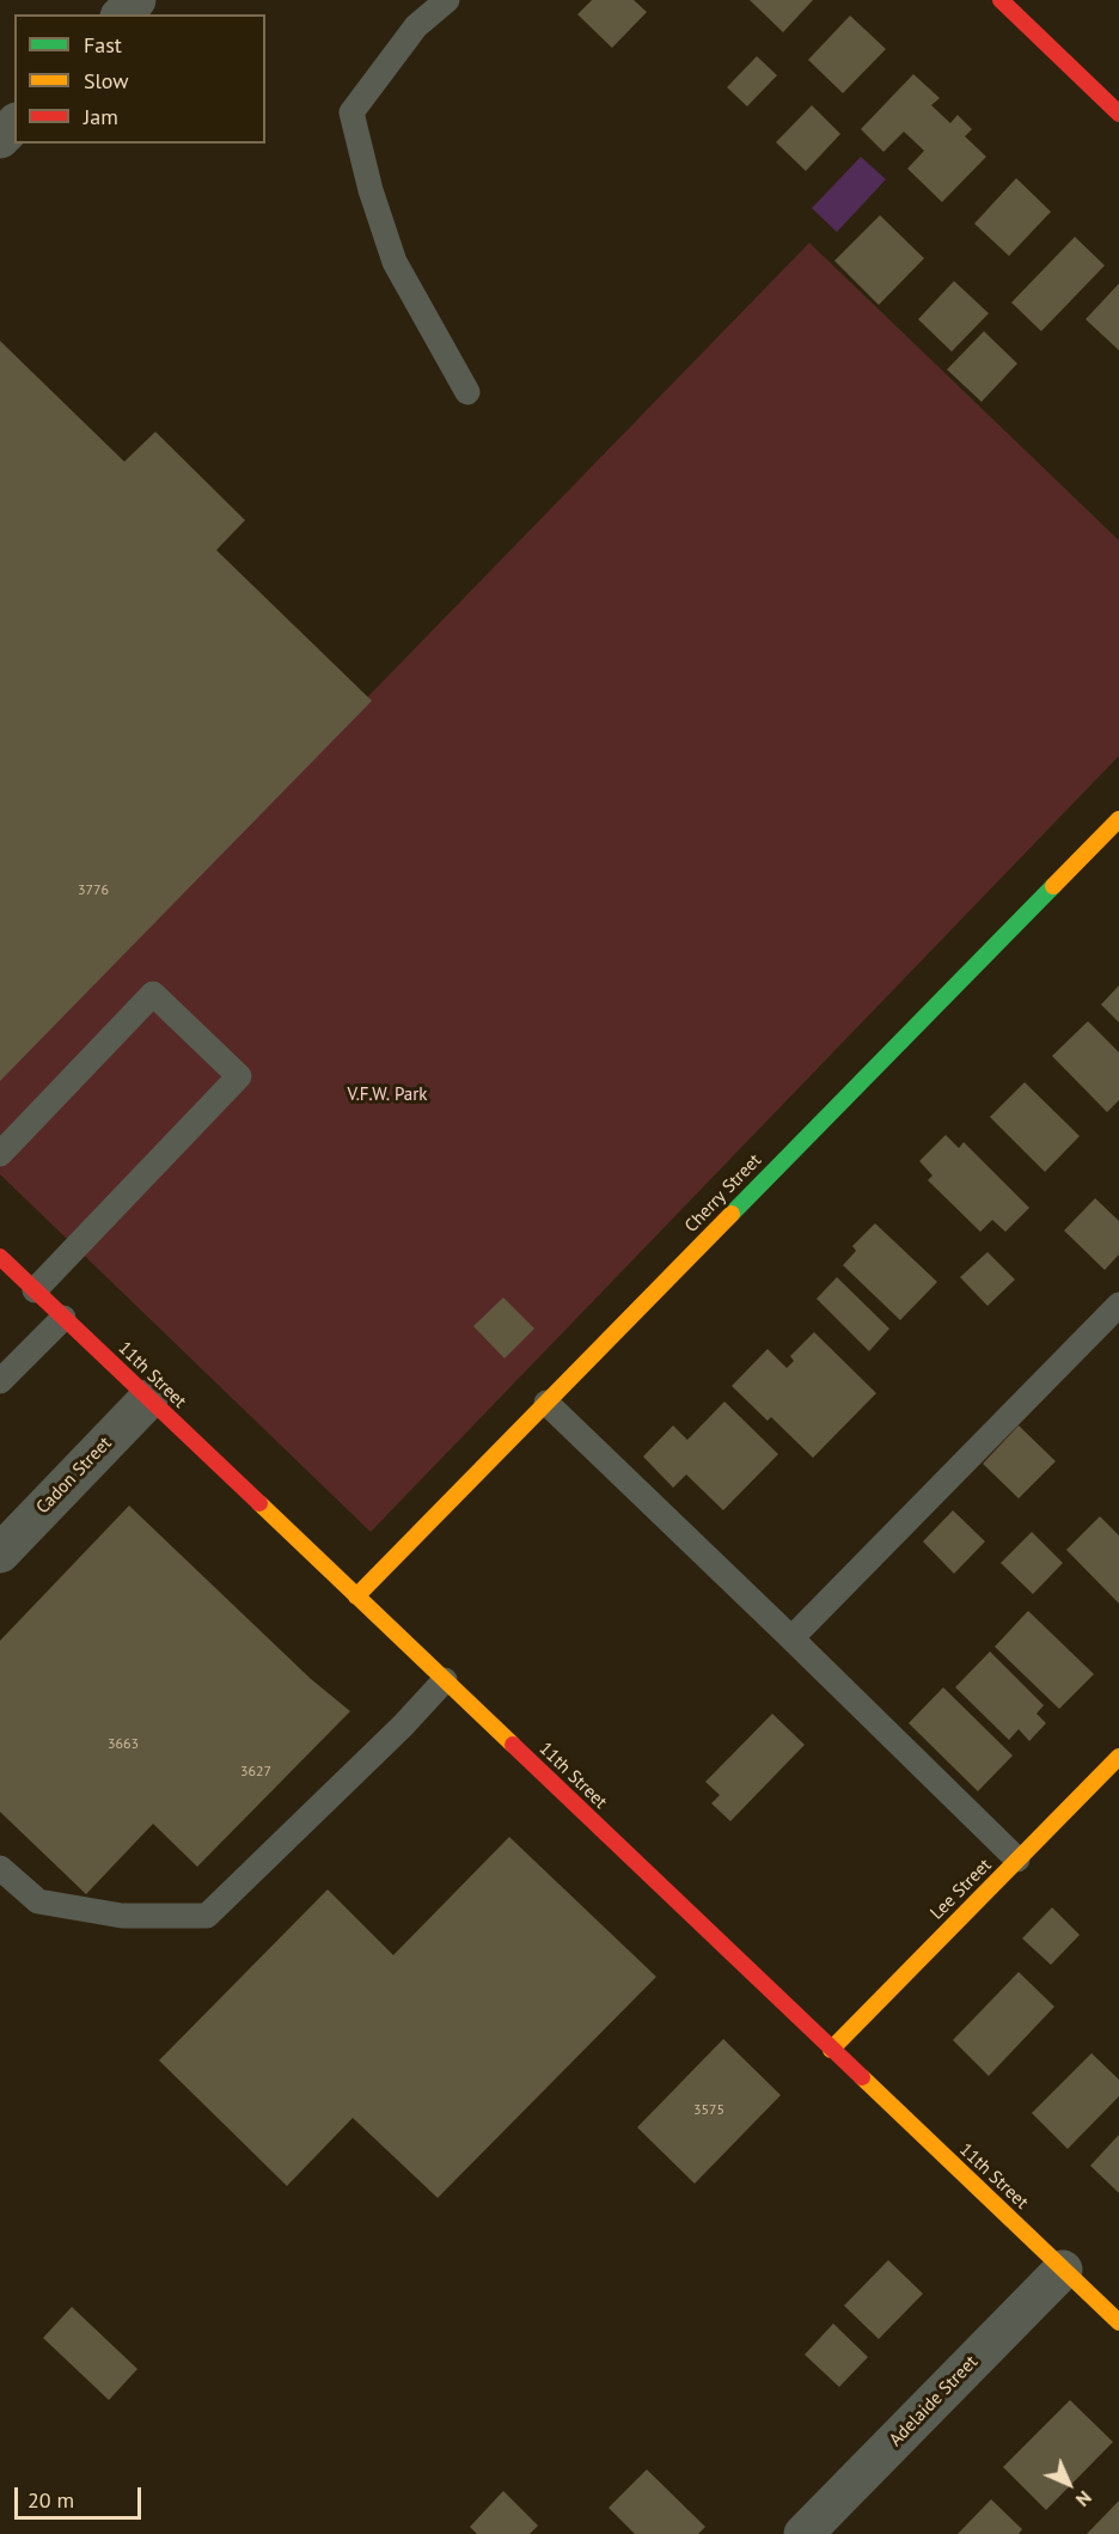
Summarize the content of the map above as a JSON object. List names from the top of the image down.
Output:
{
  "streets": {
    "street": [
      "Cherry Street",
      "11th Street",
      "Cadon Street",
      "Lee Street",
      "Adelaide Street"
    ]
  },
  "crossings": [
    ["Cherry Street", "11th Street"],
    ["11th Street", "Cadon Street"],
    ["11th Street", "Lee Street"],
    ["11th Street", "Adelaide Street"]
  ],
  "parks": ["V.F.W. Park"],
  "house_numbers": [
    "3776",
    "3663",
    "3627",
    "3575"
  ],
  "legend": ["Fast", "Slow", "Jam"],
  "scale_bar": "20 m",
  "north": "bottom right"
}
